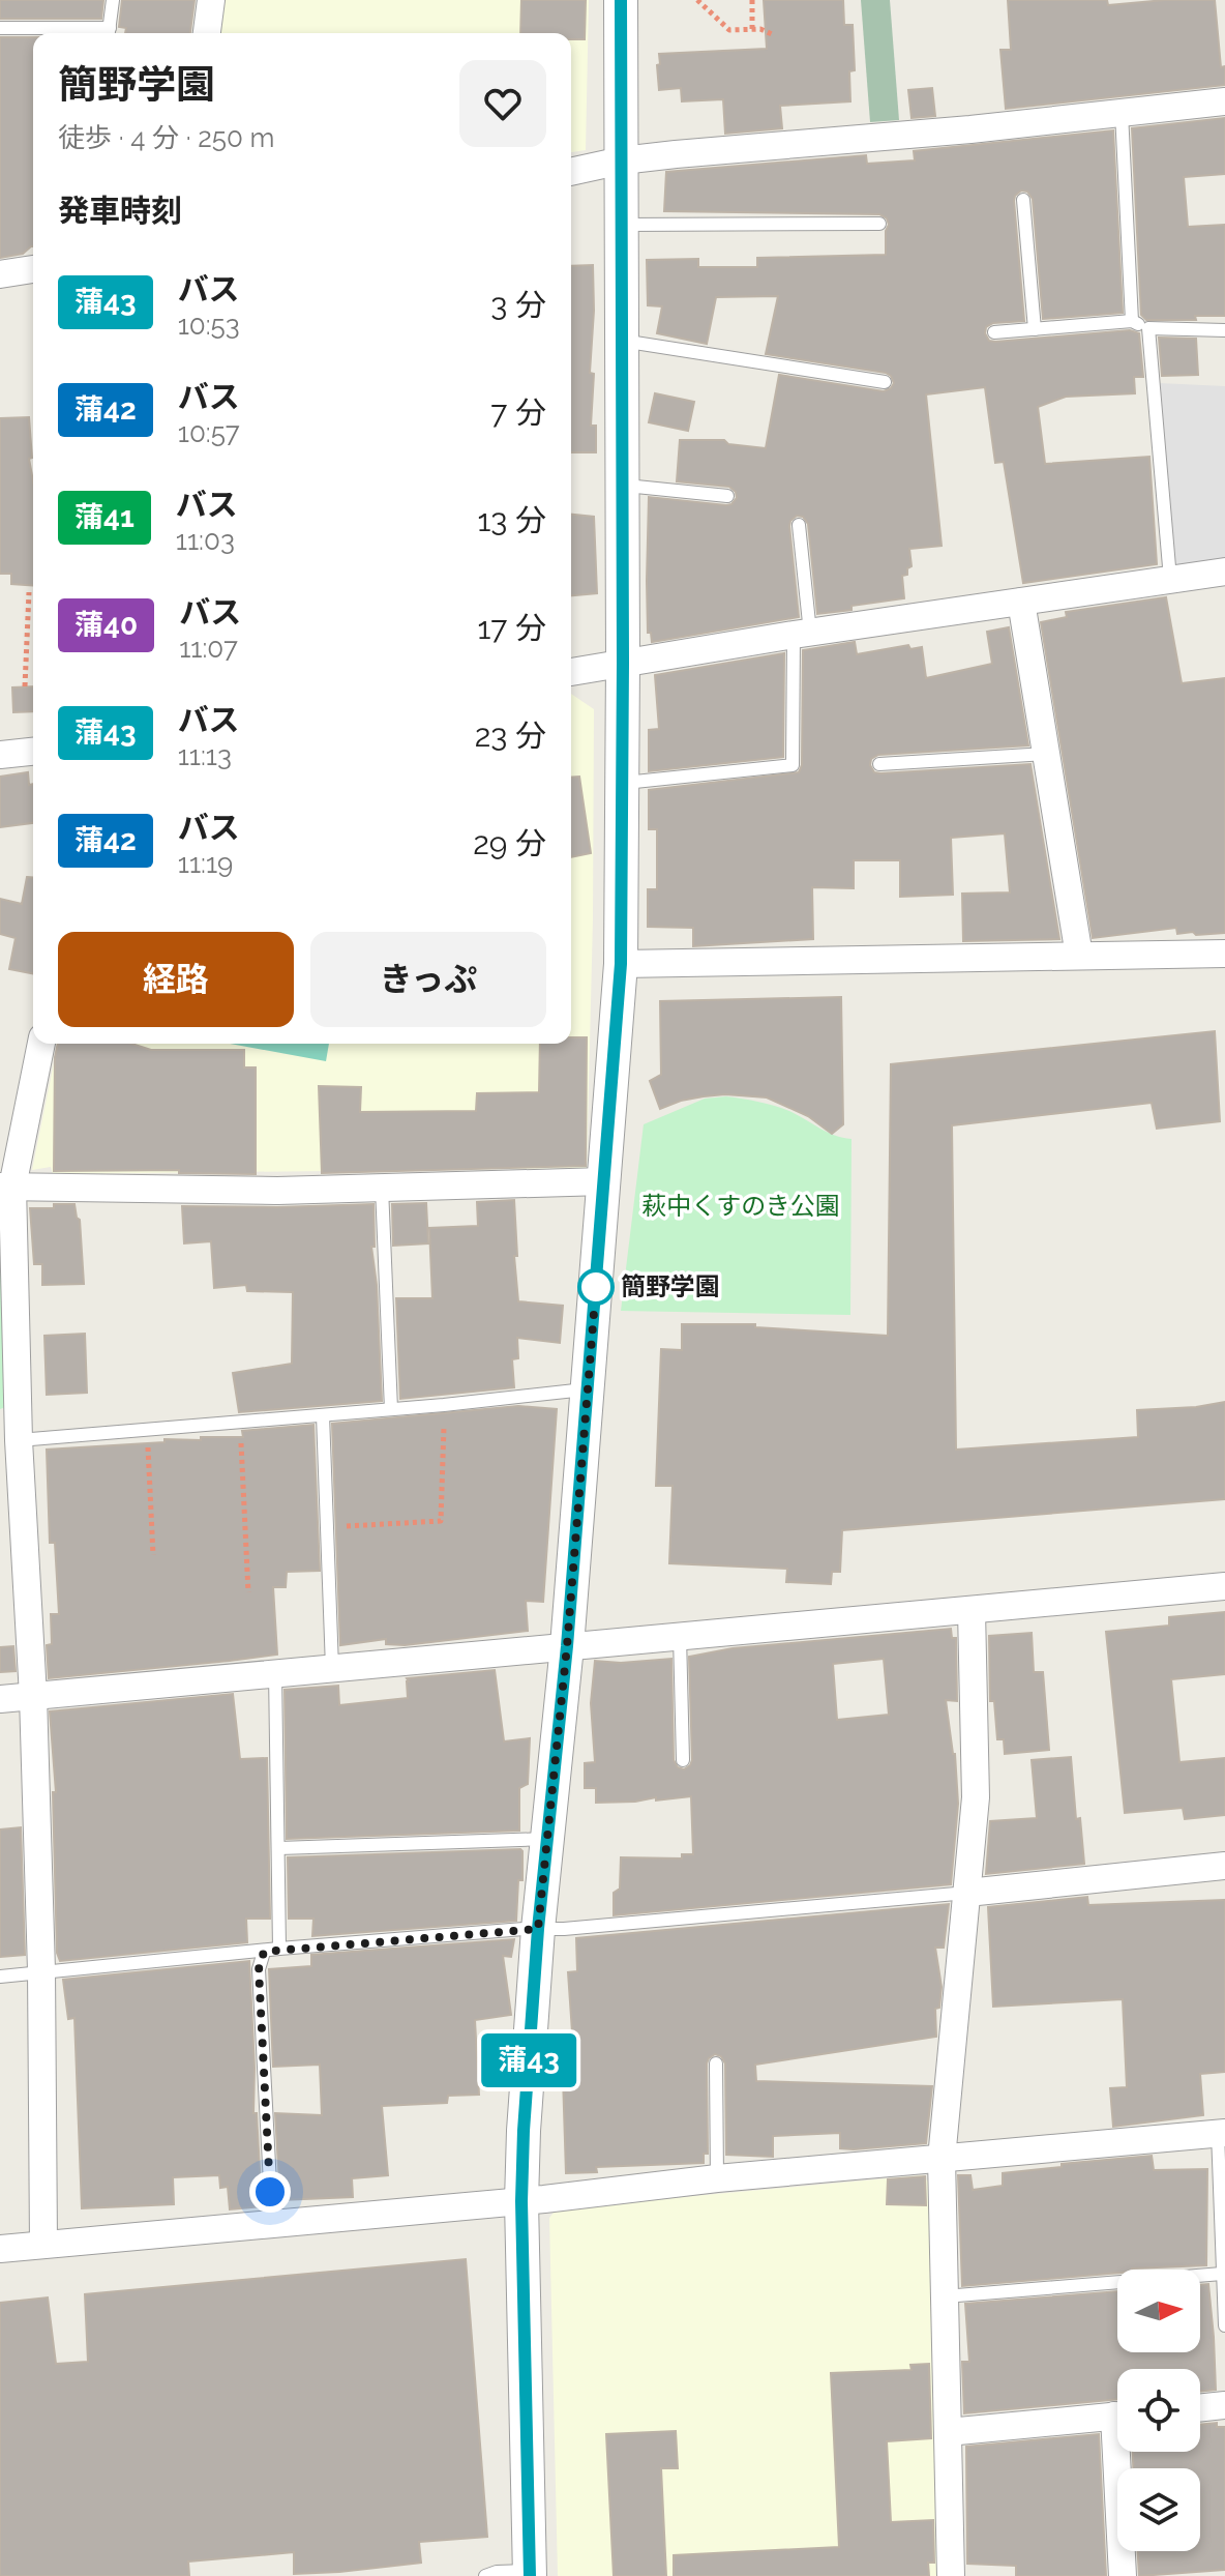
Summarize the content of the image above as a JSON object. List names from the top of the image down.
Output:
{
  "parks": ["萩中くすのき公園"],
  "places": ["簡野学園"],
  "lines": ["bus line 蒲43"],
  "north": "right",
  "page": {
    "on_map": "蒲43",
    "heading": [
      ["簡野学園", "徒歩 · 4 分 · 250 m"],
      "発車時刻"
    ],
    "list": [
      {
        "mark": "蒲43",
        "name": "バス",
        "note": "10:53",
        "value": "3 分"
      },
      {
        "mark": "蒲42",
        "name": "バス",
        "note": "10:57",
        "value": "7 分"
      },
      {
        "mark": "蒲41",
        "name": "バス",
        "note": "11:03",
        "value": "13 分"
      },
      {
        "mark": "蒲40",
        "name": "バス",
        "note": "11:07",
        "value": "17 分"
      },
      {
        "mark": "蒲43",
        "name": "バス",
        "note": "11:13",
        "value": "23 分"
      },
      {
        "mark": "蒲42",
        "name": "バス",
        "note": "11:19",
        "value": "29 分"
      }
    ],
    "buttons": ["経路", "きっぷ"]
  }
}
